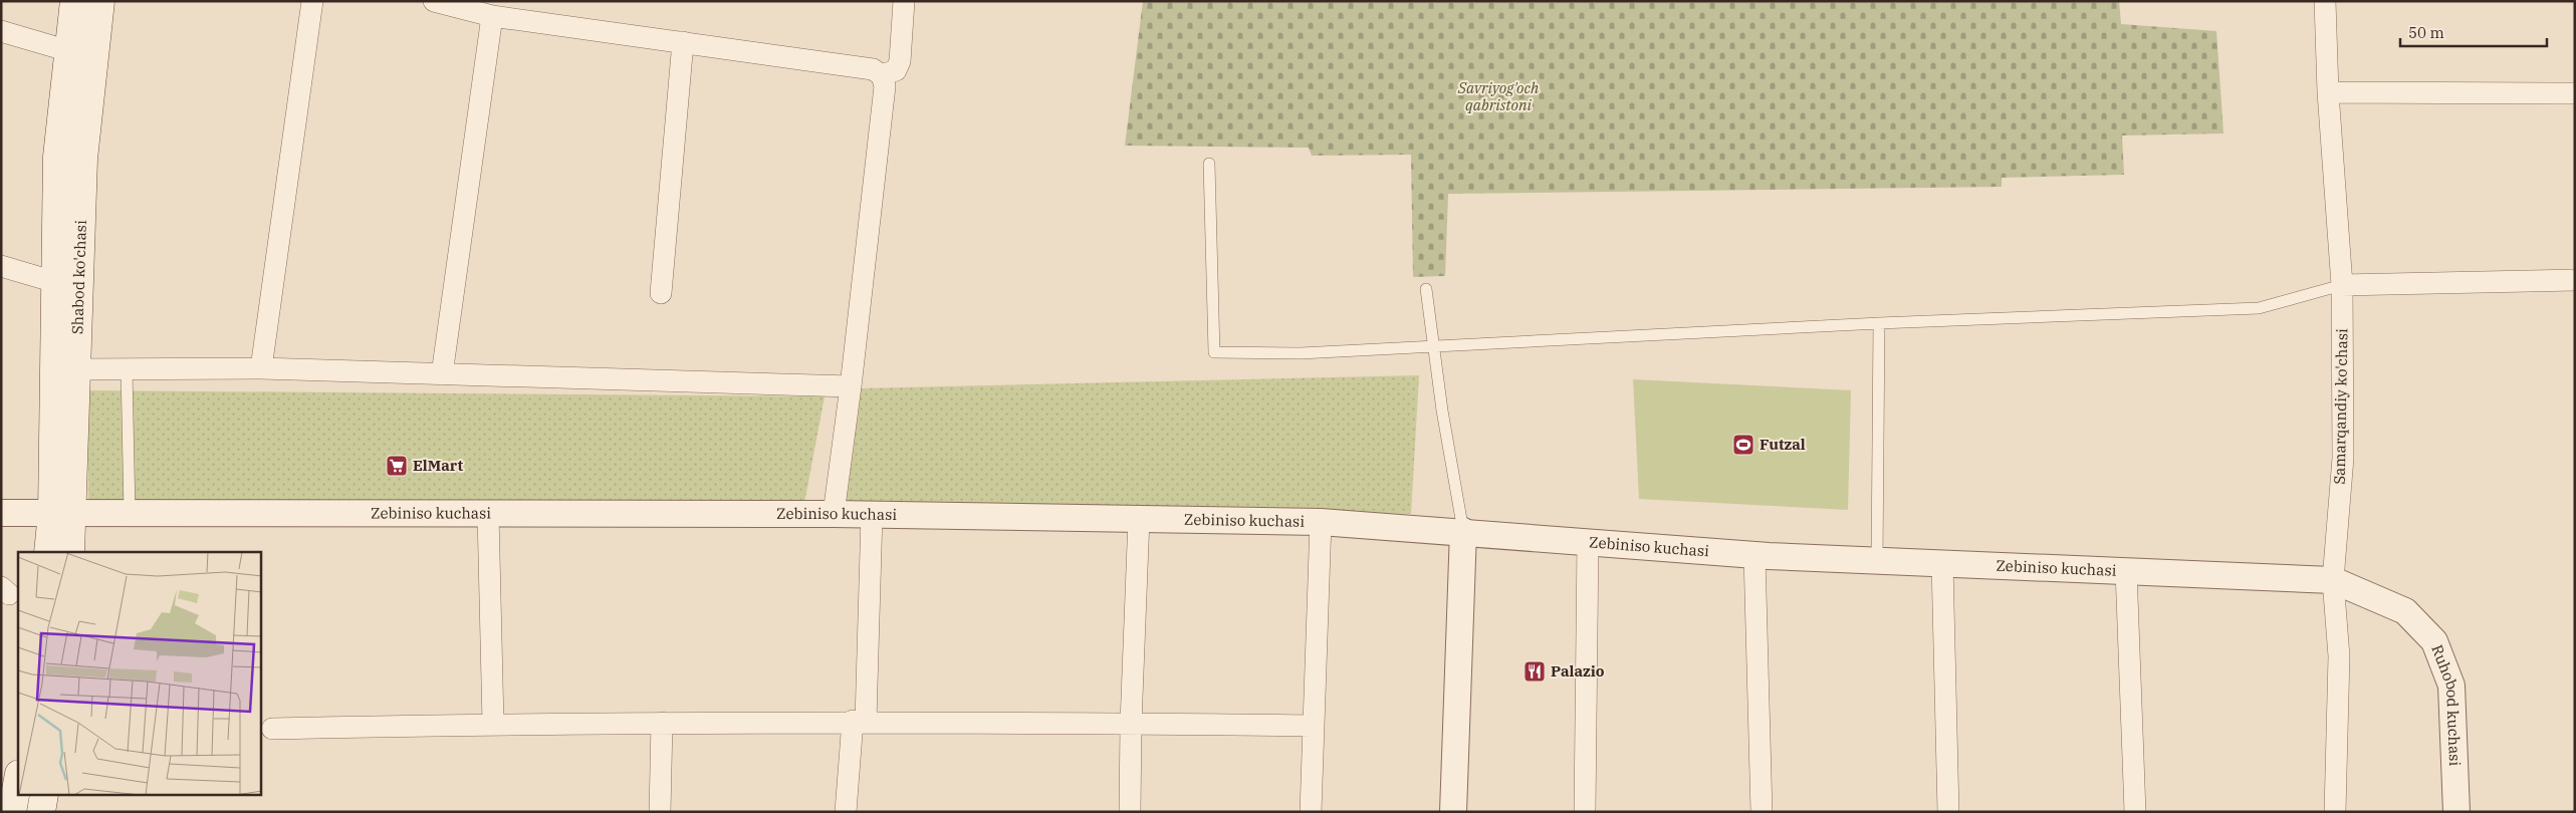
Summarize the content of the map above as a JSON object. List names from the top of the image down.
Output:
{
  "streets": {
    "main road": ["Shabod ko'chasi"],
    "street": ["Samarqandiy ko'chasi", "Zebiniso kuchasi", "Ruhobod kuchasi"]
  },
  "crossings": [
    ["Shabod ko'chasi", "Zebiniso kuchasi"],
    ["Samarqandiy ko'chasi", "Zebiniso kuchasi"],
    ["Zebiniso kuchasi", "Ruhobod kuchasi"]
  ],
  "parks": ["Savriyog'och qabristoni"],
  "places": {
    "sports": ["Futzal"],
    "supermarket": ["ElMart"],
    "restaurant": ["Palazio"]
  },
  "scale_bar": "50 m"
}
